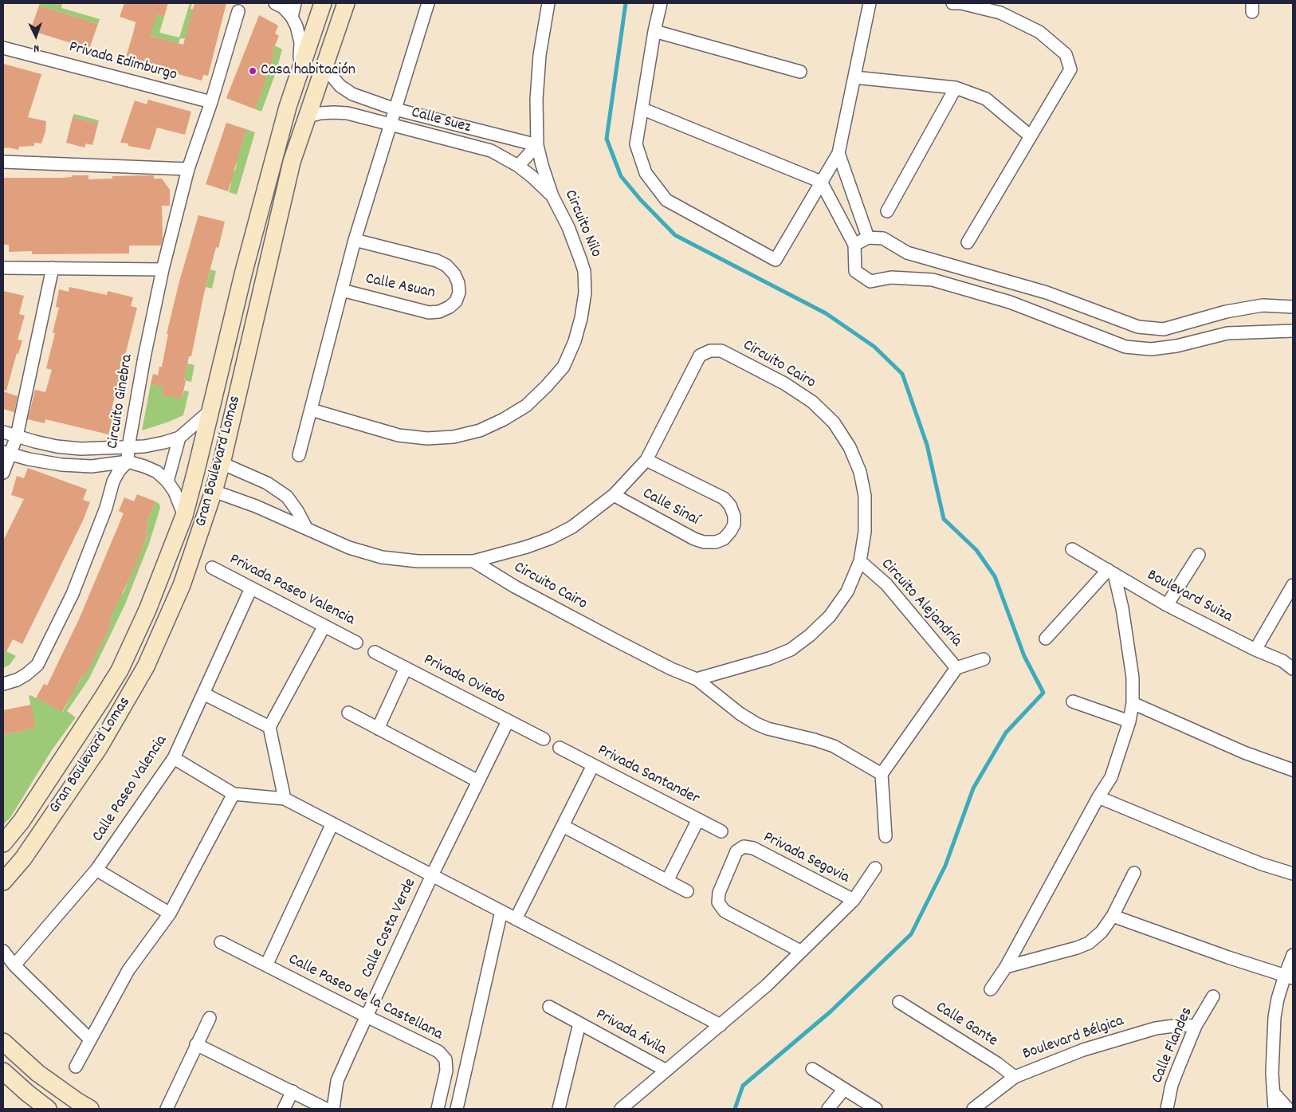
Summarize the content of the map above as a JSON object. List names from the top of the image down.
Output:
{
  "streets": {
    "main road": ["Gran Boulevard Lomas"],
    "street": [
      "Privada Edimburgo",
      "Calle Suez",
      "Circuito Nilo",
      "Calle Asuan",
      "Circuito Cairo",
      "Circuito Ginebra",
      "Calle Sinaí",
      "Privada Paseo Valencia",
      "Boulevard Suiza",
      "Circuito Alejandría",
      "Privada Oviedo",
      "Privada Santander",
      "Calle Paseo Valencia",
      "Privada Segovia",
      "Calle Costa Verde",
      "Calle Paseo de la Castellana",
      "Calle Gante",
      "Privada Ávila",
      "Boulevard Bélgica",
      "Calle Flandes"
    ]
  },
  "crossings": [
    ["Calle Suez", "Circuito Nilo"],
    ["Calle Suez", "Gran Boulevard Lomas"],
    ["Circuito Cairo", "Gran Boulevard Lomas"],
    ["Circuito Cairo", "Calle Sinaí"],
    ["Circuito Cairo", "Circuito Alejandría"],
    ["Privada Paseo Valencia", "Calle Paseo Valencia"],
    ["Privada Oviedo", "Calle Costa Verde"],
    ["Privada Segovia", "Privada Ávila"],
    ["Calle Costa Verde", "Calle Paseo de la Castellana"],
    ["Calle Gante", "Boulevard Bélgica"],
    ["Boulevard Bélgica", "Calle Flandes"]
  ],
  "places": ["Casa habitación"],
  "north": "bottom"
}
